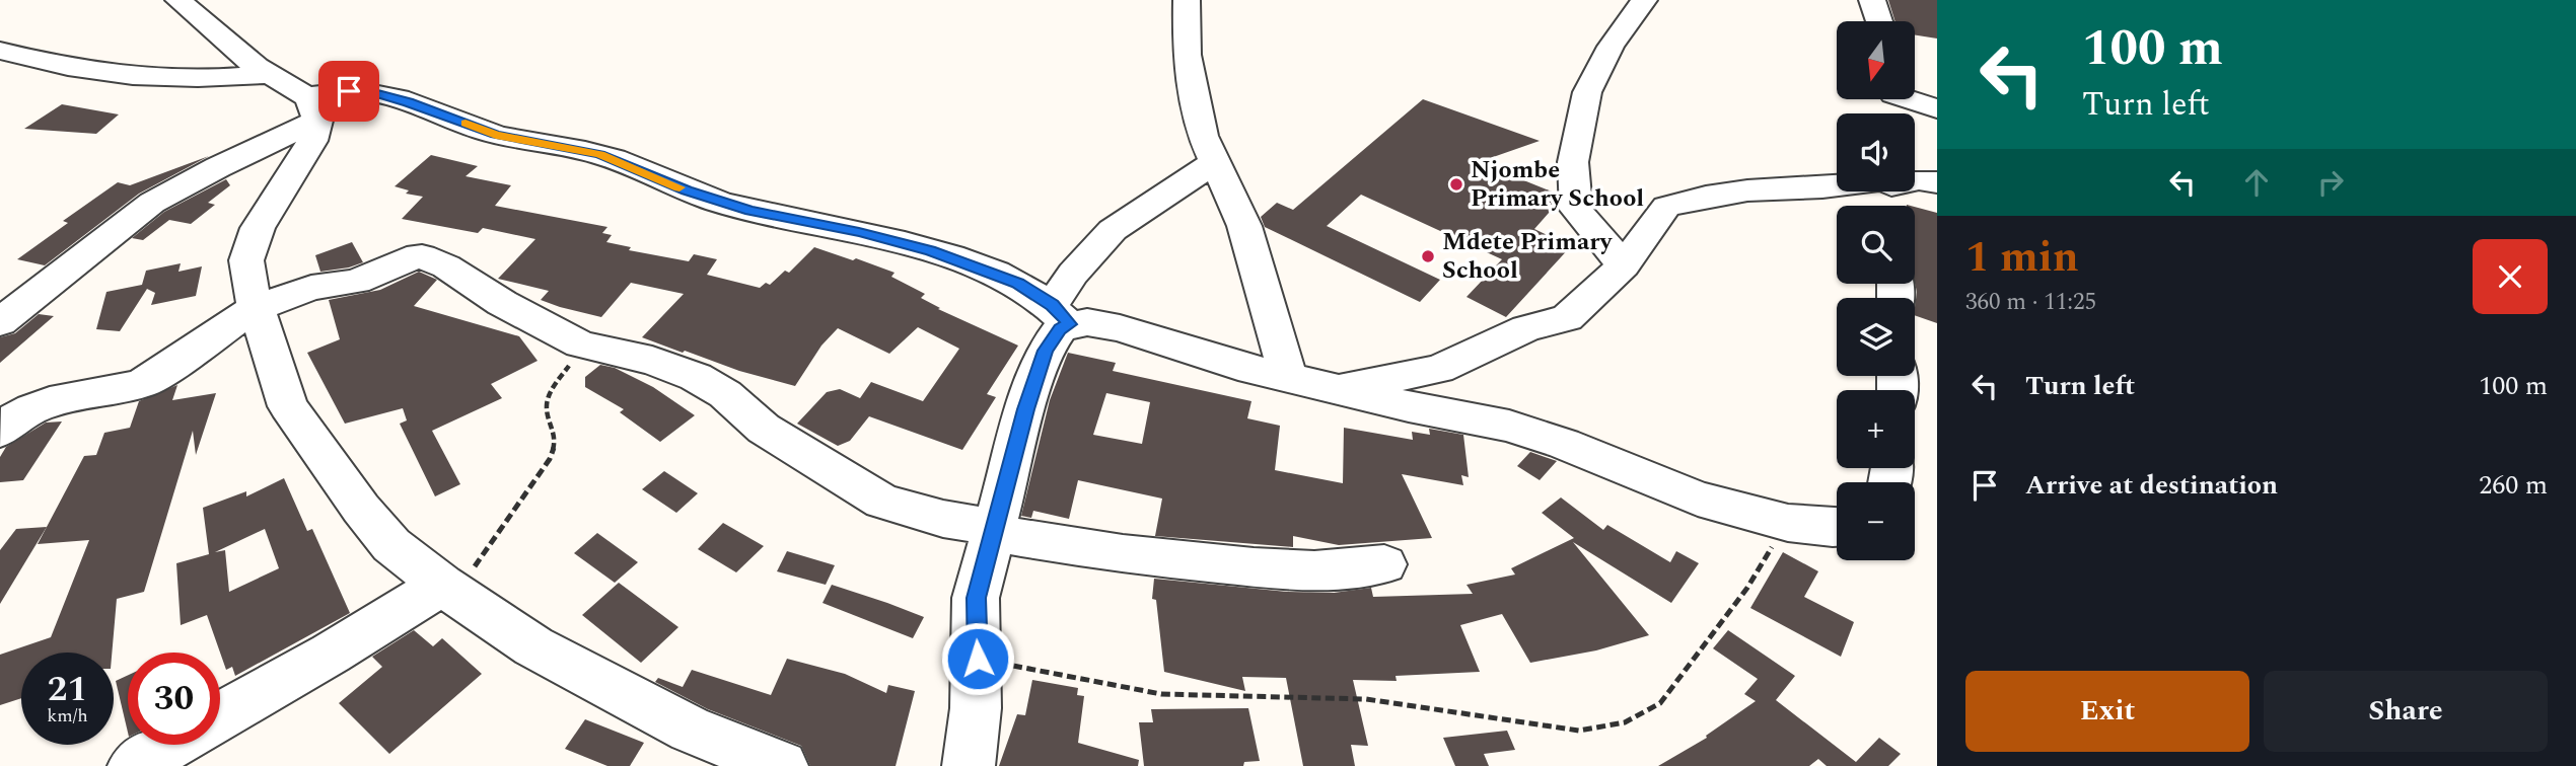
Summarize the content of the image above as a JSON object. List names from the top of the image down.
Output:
{
  "places": ["Njombe Primary School", "Mdete Primary School"],
  "north": "bottom",
  "page": {
    "turn": ["100 m", "Turn left"],
    "map_buttons": ["+", "−"],
    "heading": ["1 min", "360 m · 11:25"],
    "list": [
      {
        "name": "Turn left",
        "value": "100 m"
      },
      {
        "name": "Arrive at destination",
        "value": "260 m"
      }
    ],
    "speed": "21 km/h",
    "limit": "30",
    "buttons": ["Exit", "Share"]
  }
}
